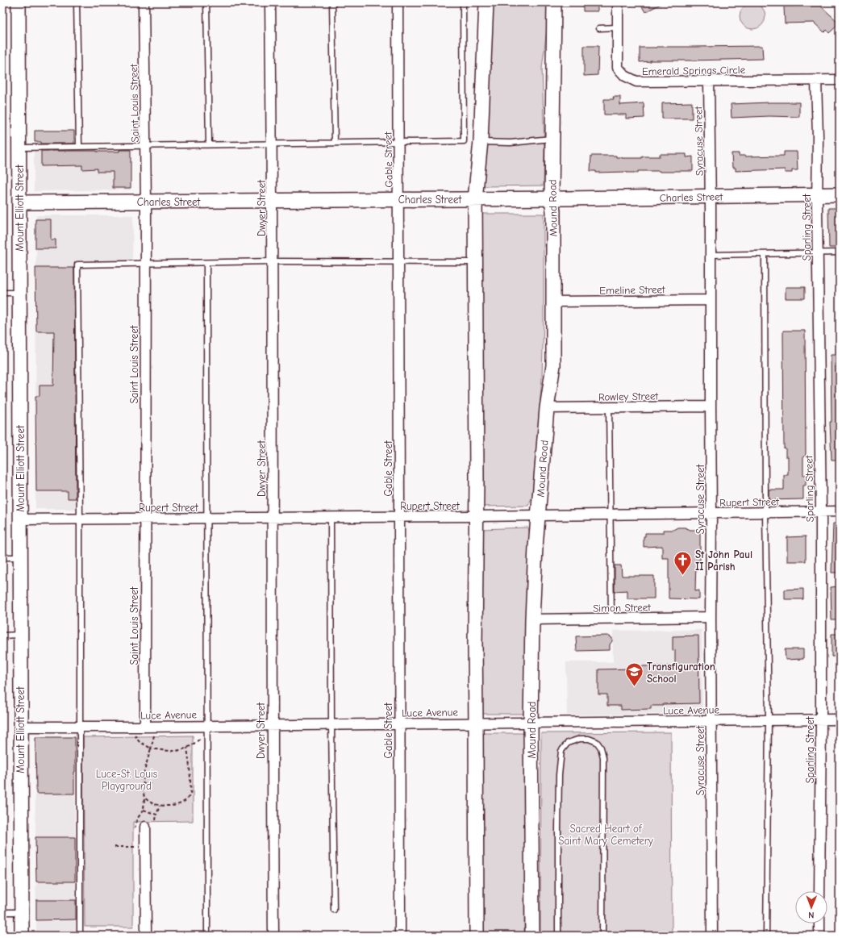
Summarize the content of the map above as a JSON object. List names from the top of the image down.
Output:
{
  "streets": {
    "main road": ["Charles Street", "Mount Elliott Street", "Mound Road"],
    "street": [
      "Emerald Springs Circle",
      "Saint Louis Street",
      "Syracuse Street",
      "Gable Street",
      "Dwyer Street",
      "Sparling Street",
      "Emeline Street",
      "Rowley Street",
      "Rupert Street",
      "Simon Street",
      "Luce Avenue"
    ]
  },
  "crossings": [
    ["Emerald Springs Circle", "Syracuse Street"],
    ["Emerald Springs Circle", "Sparling Street"],
    ["Saint Louis Street", "Charles Street"],
    ["Saint Louis Street", "Rupert Street"],
    ["Saint Louis Street", "Luce Avenue"],
    ["Syracuse Street", "Charles Street"],
    ["Syracuse Street", "Emeline Street"],
    ["Syracuse Street", "Rowley Street"],
    ["Syracuse Street", "Rupert Street"],
    ["Syracuse Street", "Simon Street"],
    ["Syracuse Street", "Luce Avenue"],
    ["Gable Street", "Charles Street"],
    ["Gable Street", "Rupert Street"],
    ["Gable Street", "Luce Avenue"],
    ["Charles Street", "Mount Elliott Street"],
    ["Charles Street", "Dwyer Street"],
    ["Charles Street", "Mound Road"],
    ["Charles Street", "Sparling Street"],
    ["Mount Elliott Street", "Rupert Street"],
    ["Mount Elliott Street", "Luce Avenue"],
    ["Dwyer Street", "Rupert Street"],
    ["Dwyer Street", "Luce Avenue"],
    ["Mound Road", "Emeline Street"],
    ["Mound Road", "Rowley Street"],
    ["Mound Road", "Rupert Street"],
    ["Mound Road", "Simon Street"],
    ["Mound Road", "Luce Avenue"],
    ["Sparling Street", "Rupert Street"],
    ["Sparling Street", "Luce Avenue"]
  ],
  "parks": ["Luce-St. Louis Playground", "Sacred Heart of Saint Mary Cemetery"],
  "places": {
    "church": ["St John Paul II Parish"],
    "school or university": ["Transfiguration School"]
  },
  "north": "bottom"
}
